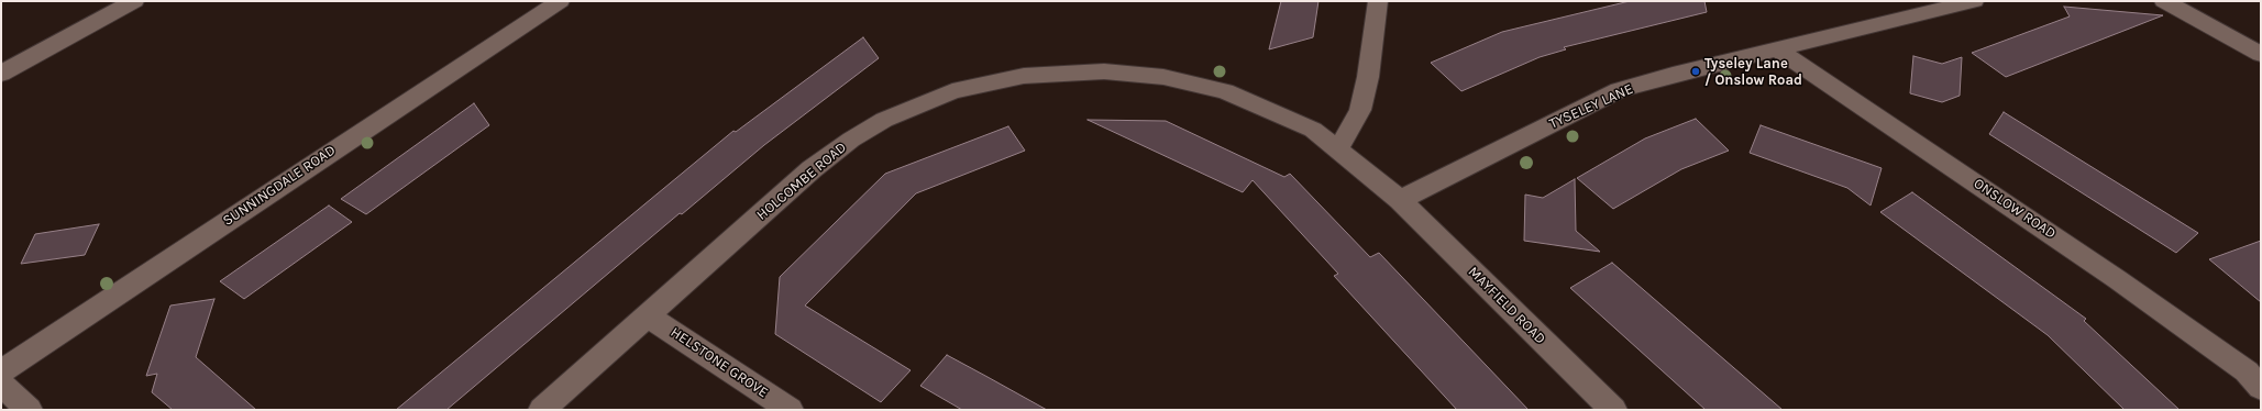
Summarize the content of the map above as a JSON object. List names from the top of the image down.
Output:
{
  "streets": {
    "street": [
      "TYSELEY LANE",
      "HOLCOMBE ROAD",
      "SUNNINGDALE ROAD",
      "ONSLOW ROAD",
      "MAYFIELD ROAD",
      "HELSTONE GROVE"
    ]
  },
  "crossings": [
    ["TYSELEY LANE", "HOLCOMBE ROAD"],
    ["TYSELEY LANE", "ONSLOW ROAD"],
    ["TYSELEY LANE", "MAYFIELD ROAD"],
    ["HOLCOMBE ROAD", "MAYFIELD ROAD"],
    ["HOLCOMBE ROAD", "HELSTONE GROVE"]
  ],
  "places": ["Tyseley Lane / Onslow Road"]
}
